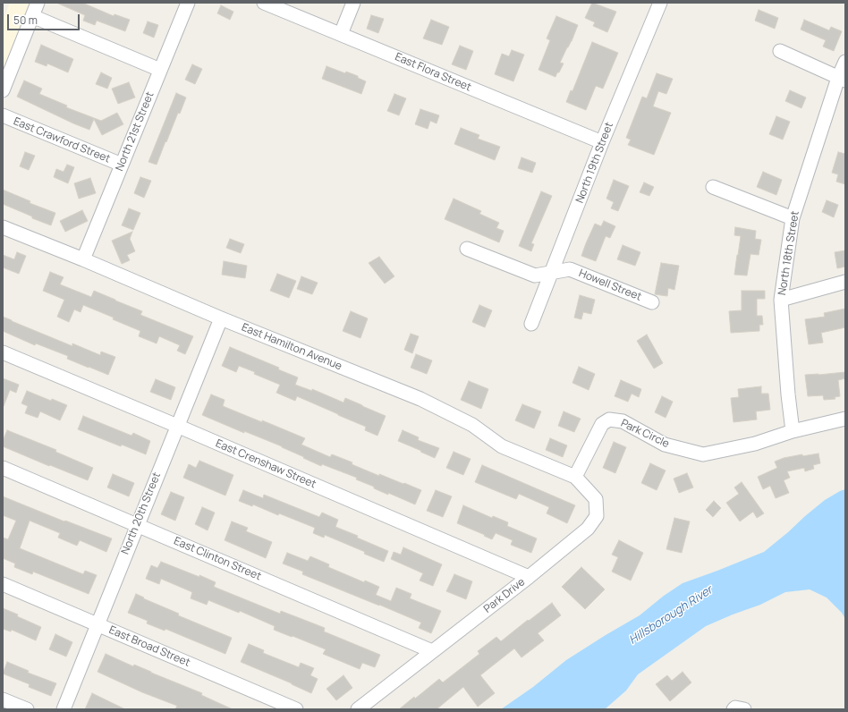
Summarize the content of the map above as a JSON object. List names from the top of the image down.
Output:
{
  "streets": {
    "street": [
      "East Flora Street",
      "North 21st Street",
      "East Crawford Street",
      "North 19th Street",
      "North 18th Street",
      "Howell Street",
      "East Hamilton Avenue",
      "Park Circle",
      "East Crenshaw Street",
      "North 20th Street",
      "East Clinton Street",
      "Park Drive",
      "East Broad Street"
    ]
  },
  "crossings": [
    ["East Flora Street", "North 19th Street"],
    ["North 21st Street", "East Crawford Street"],
    ["North 21st Street", "East Hamilton Avenue"],
    ["North 19th Street", "Howell Street"],
    ["North 18th Street", "Park Circle"],
    ["East Hamilton Avenue", "Park Circle"],
    ["East Hamilton Avenue", "North 20th Street"],
    ["East Hamilton Avenue", "Park Drive"],
    ["Park Circle", "Park Drive"],
    ["East Crenshaw Street", "North 20th Street"],
    ["East Crenshaw Street", "Park Drive"],
    ["North 20th Street", "East Clinton Street"],
    ["North 20th Street", "East Broad Street"],
    ["East Clinton Street", "Park Drive"]
  ],
  "water": ["Hillsborough River"],
  "scale_bar": "50 m"
}
